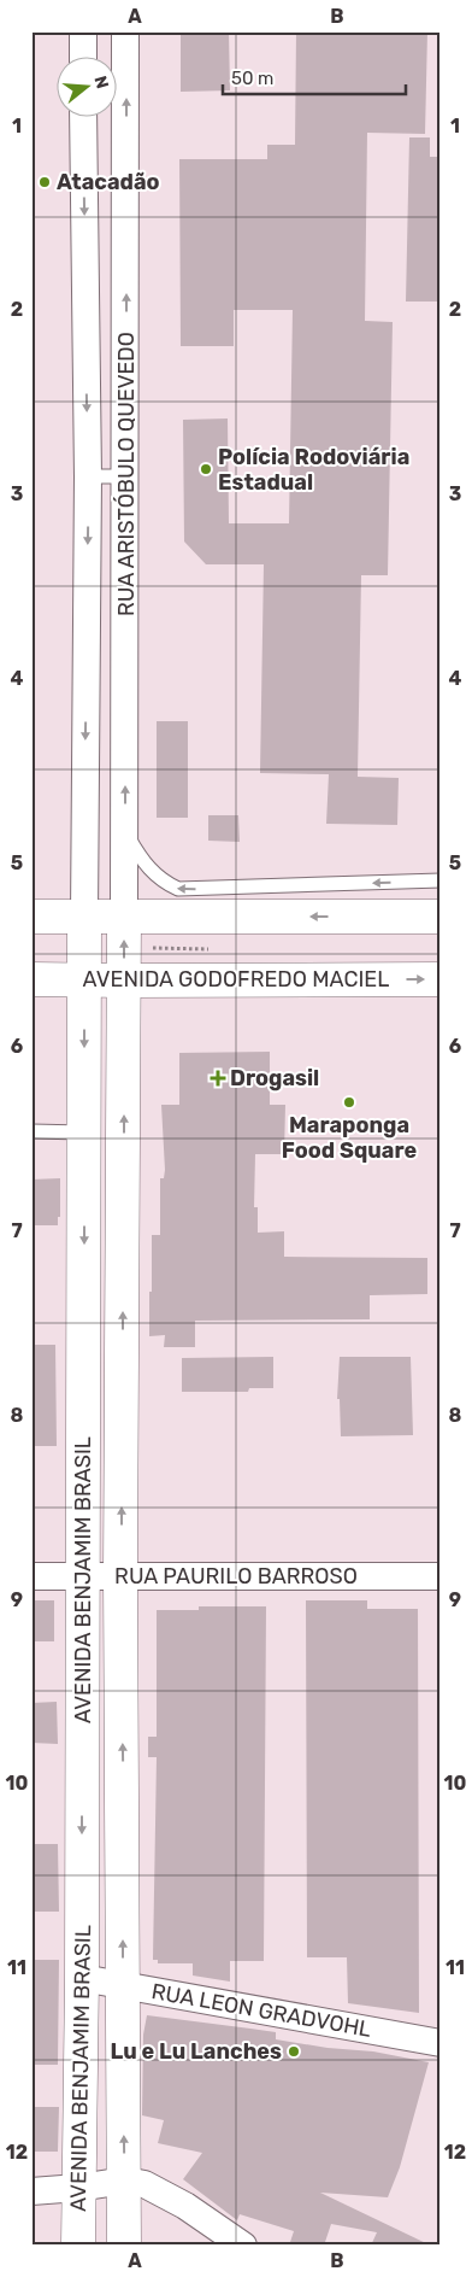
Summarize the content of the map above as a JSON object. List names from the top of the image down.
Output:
{
  "streets": {
    "main road": ["AVENIDA GODOFREDO MACIEL", "AVENIDA BENJAMIM BRASIL"],
    "street": ["RUA ARISTÓBULO QUEVEDO", "RUA PAURILO BARROSO", "RUA LEON GRADVOHL"]
  },
  "crossings": [
    ["RUA ARISTÓBULO QUEVEDO", "AVENIDA BENJAMIM BRASIL"],
    ["AVENIDA GODOFREDO MACIEL", "AVENIDA BENJAMIM BRASIL"],
    ["RUA PAURILO BARROSO", "AVENIDA BENJAMIM BRASIL"],
    ["AVENIDA BENJAMIM BRASIL", "RUA LEON GRADVOHL"]
  ],
  "places": {
    "other": [
      "Atacadão",
      "Polícia Rodoviária Estadual",
      "Maraponga Food Square",
      "Lu e Lu Lanches"
    ],
    "health": ["Drogasil"]
  },
  "scale_bar": "50 m",
  "north": "right",
  "grid": {
    "columns": ["A", "B"],
    "rows": [
      "1",
      "2",
      "3",
      "4",
      "5",
      "6",
      "7",
      "8",
      "9",
      "10",
      "11",
      "12"
    ]
  }
}
